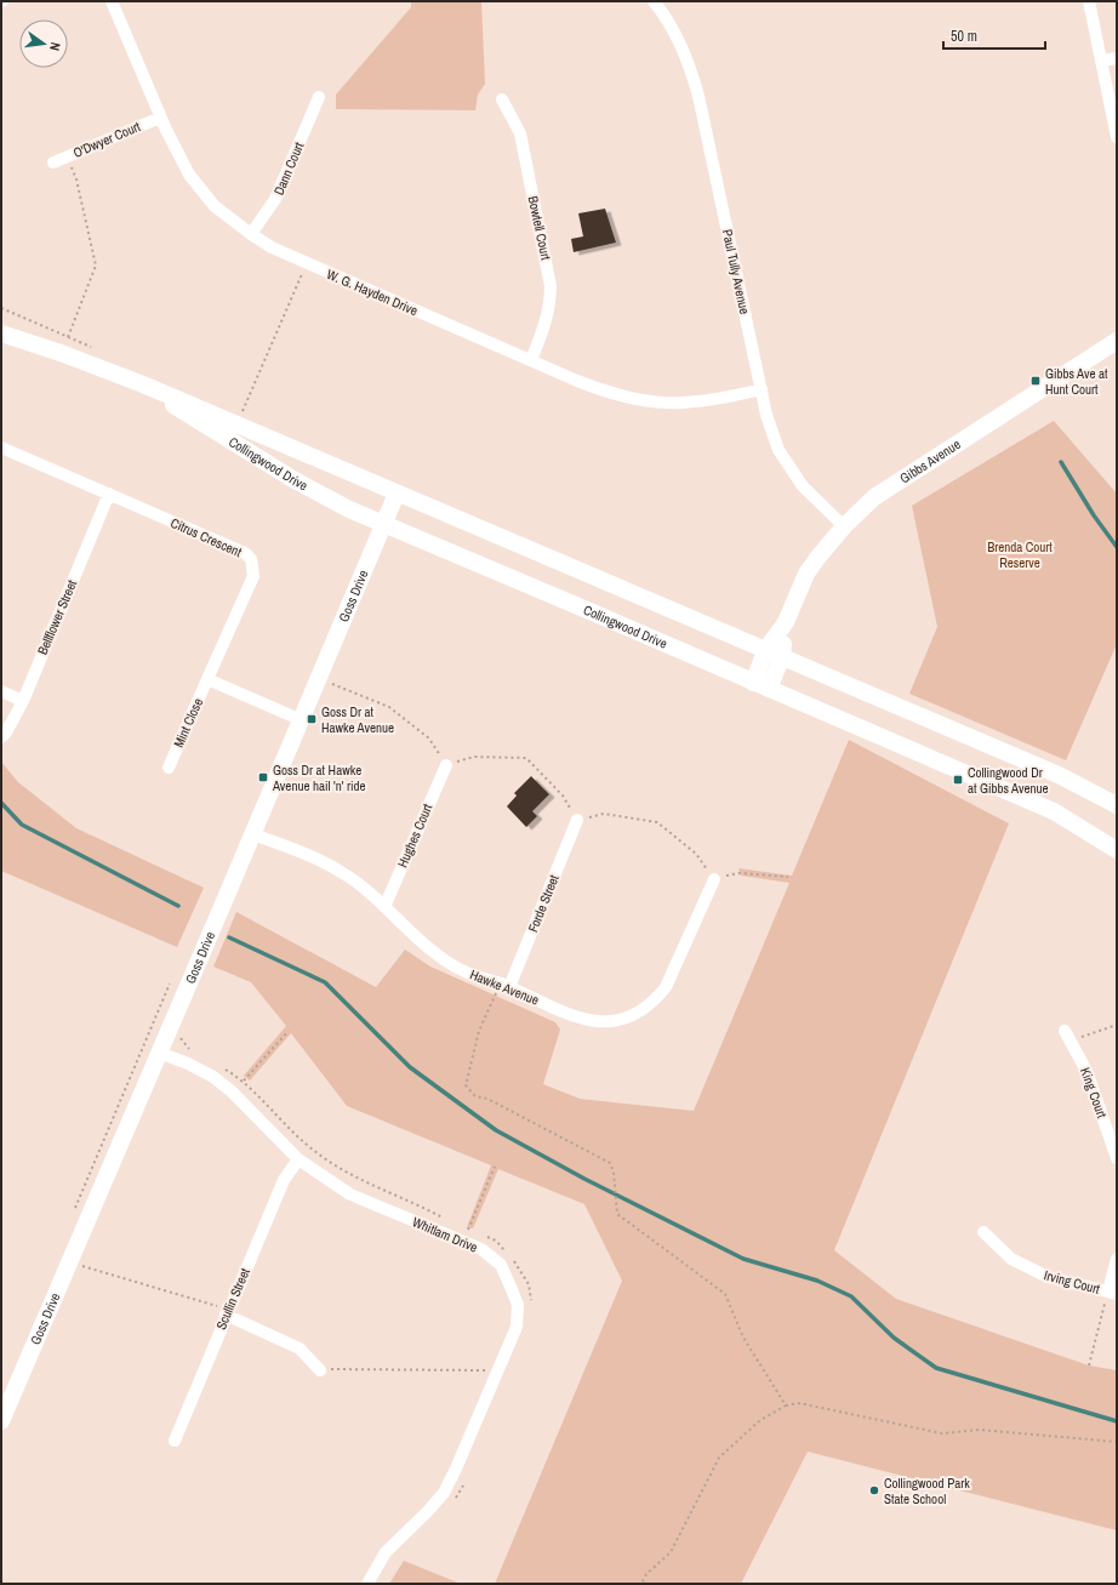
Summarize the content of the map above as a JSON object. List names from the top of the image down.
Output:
{
  "streets": {
    "main road": ["Gibbs Avenue", "Collingwood Drive", "Goss Drive"],
    "street": [
      "O'Dwyer Court",
      "Dann Court",
      "Bowtell Court",
      "Paul Tully Avenue",
      "W. G. Hayden Drive",
      "Citrus Crescent",
      "Bellflower Street",
      "Mint Close",
      "Hughes Court",
      "Forde Street",
      "Hawke Avenue",
      "King Court",
      "Whitlam Drive",
      "Irving Court",
      "Scullin Street"
    ]
  },
  "crossings": [
    ["O'Dwyer Court", "W. G. Hayden Drive"],
    ["Dann Court", "W. G. Hayden Drive"],
    ["Bowtell Court", "W. G. Hayden Drive"],
    ["Paul Tully Avenue", "W. G. Hayden Drive"],
    ["Paul Tully Avenue", "Gibbs Avenue"],
    ["Gibbs Avenue", "Collingwood Drive"],
    ["Collingwood Drive", "Goss Drive"],
    ["Citrus Crescent", "Bellflower Street"],
    ["Citrus Crescent", "Mint Close"],
    ["Goss Drive", "Hawke Avenue"],
    ["Goss Drive", "Whitlam Drive"],
    ["Hughes Court", "Hawke Avenue"],
    ["Forde Street", "Hawke Avenue"],
    ["Whitlam Drive", "Scullin Street"]
  ],
  "parks": ["Brenda Court Reserve"],
  "places": {
    "transit": [
      "Gibbs Ave at Hunt Court",
      "Goss Dr at Hawke Avenue",
      "Goss Dr at Hawke Avenue hail 'n' ride",
      "Collingwood Dr at Gibbs Avenue"
    ],
    "other": ["Collingwood Park State School"]
  },
  "scale_bar": "50 m",
  "north": "right"
}
